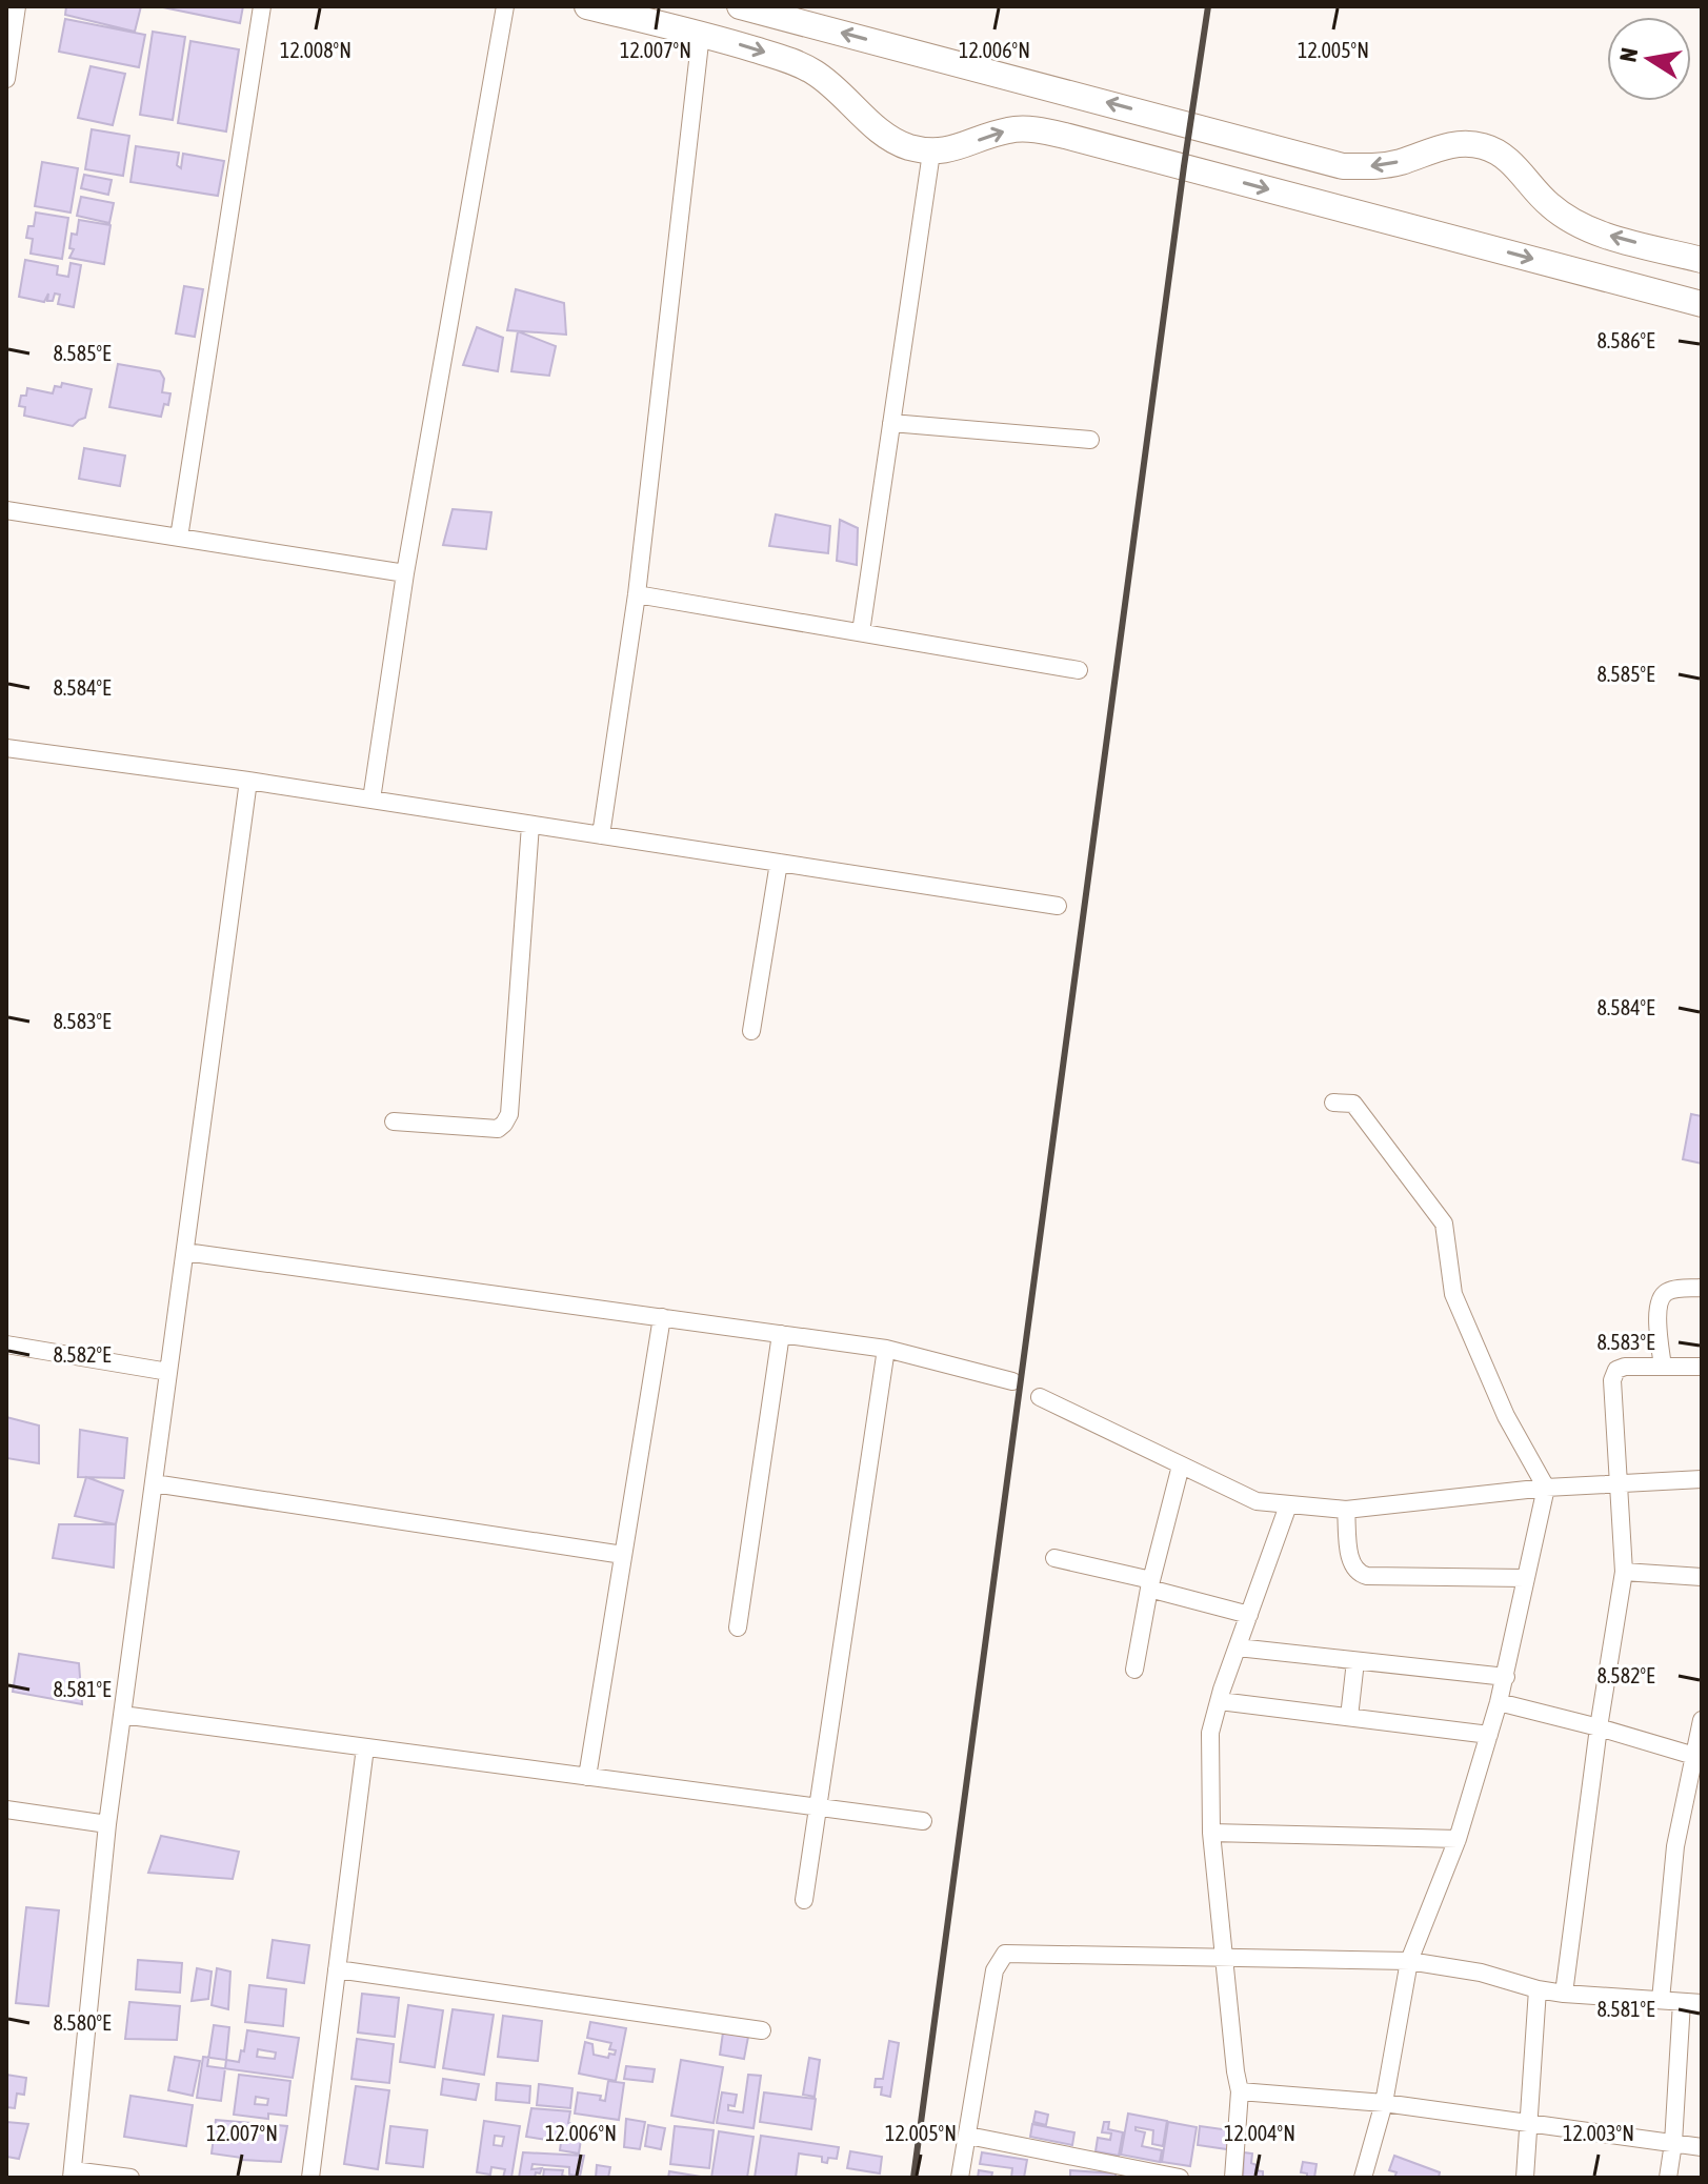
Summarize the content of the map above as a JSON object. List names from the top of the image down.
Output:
{
  "north": "left",
  "coordinates": [
    "12.008°N",
    "12.007°N",
    "12.006°N",
    "12.005°N",
    "8.586°E",
    "8.585°E",
    "8.584°E",
    "8.583°E",
    "8.582°E",
    "8.581°E",
    "8.580°E",
    "12.004°N",
    "12.003°N"
  ]
}
